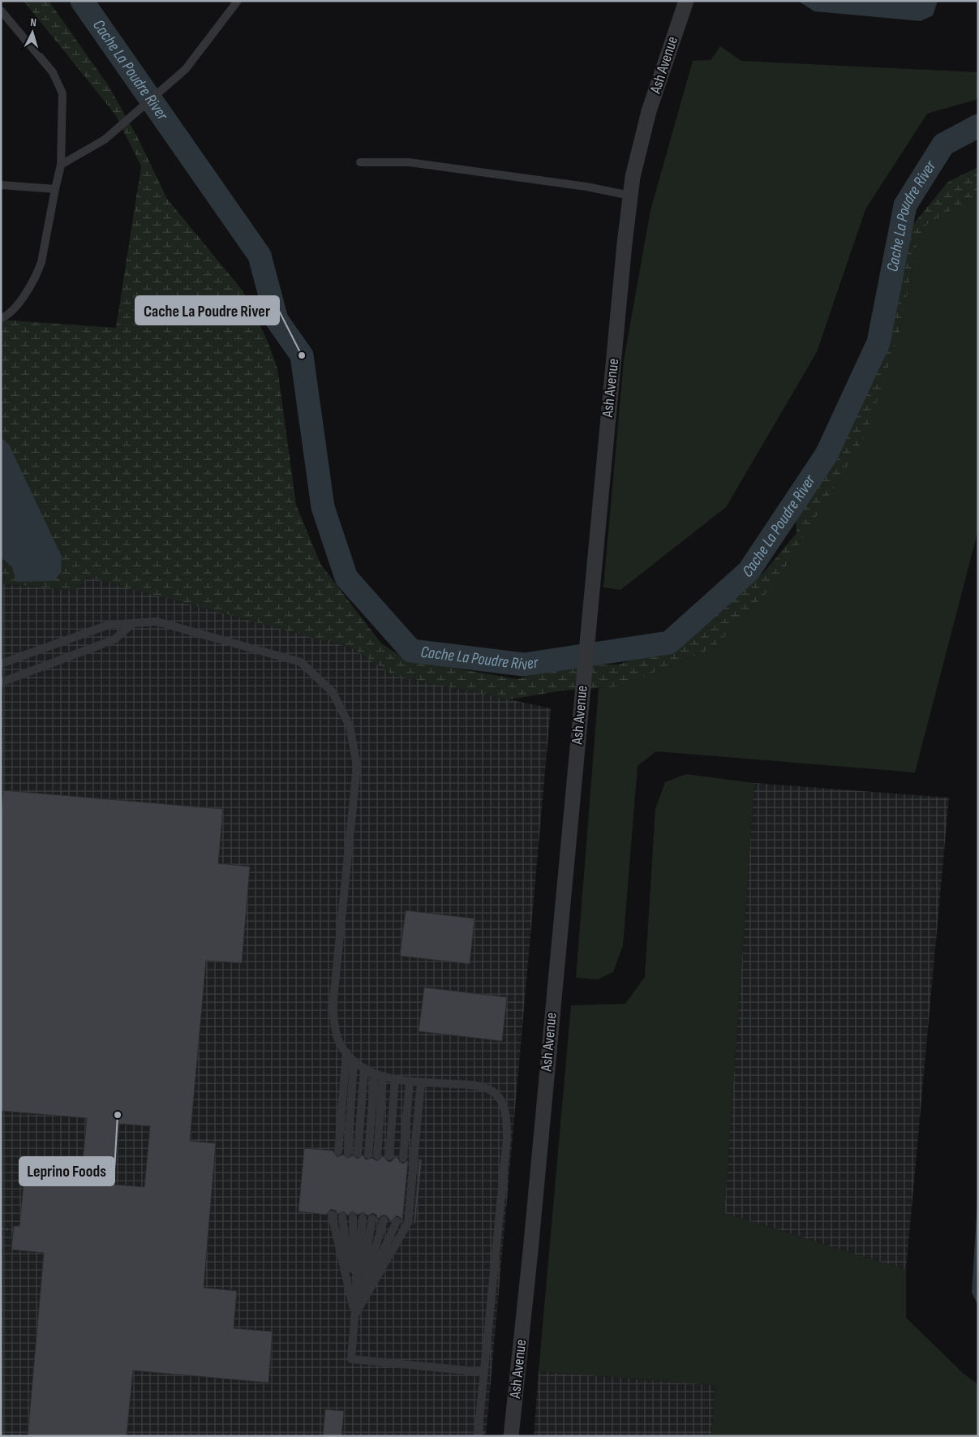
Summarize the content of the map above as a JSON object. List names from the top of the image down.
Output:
{
  "streets": {
    "street": ["Ash Avenue"]
  },
  "water": ["Cache La Poudre River"],
  "places": ["Cache La Poudre River", "Leprino Foods"],
  "north": "top"
}
